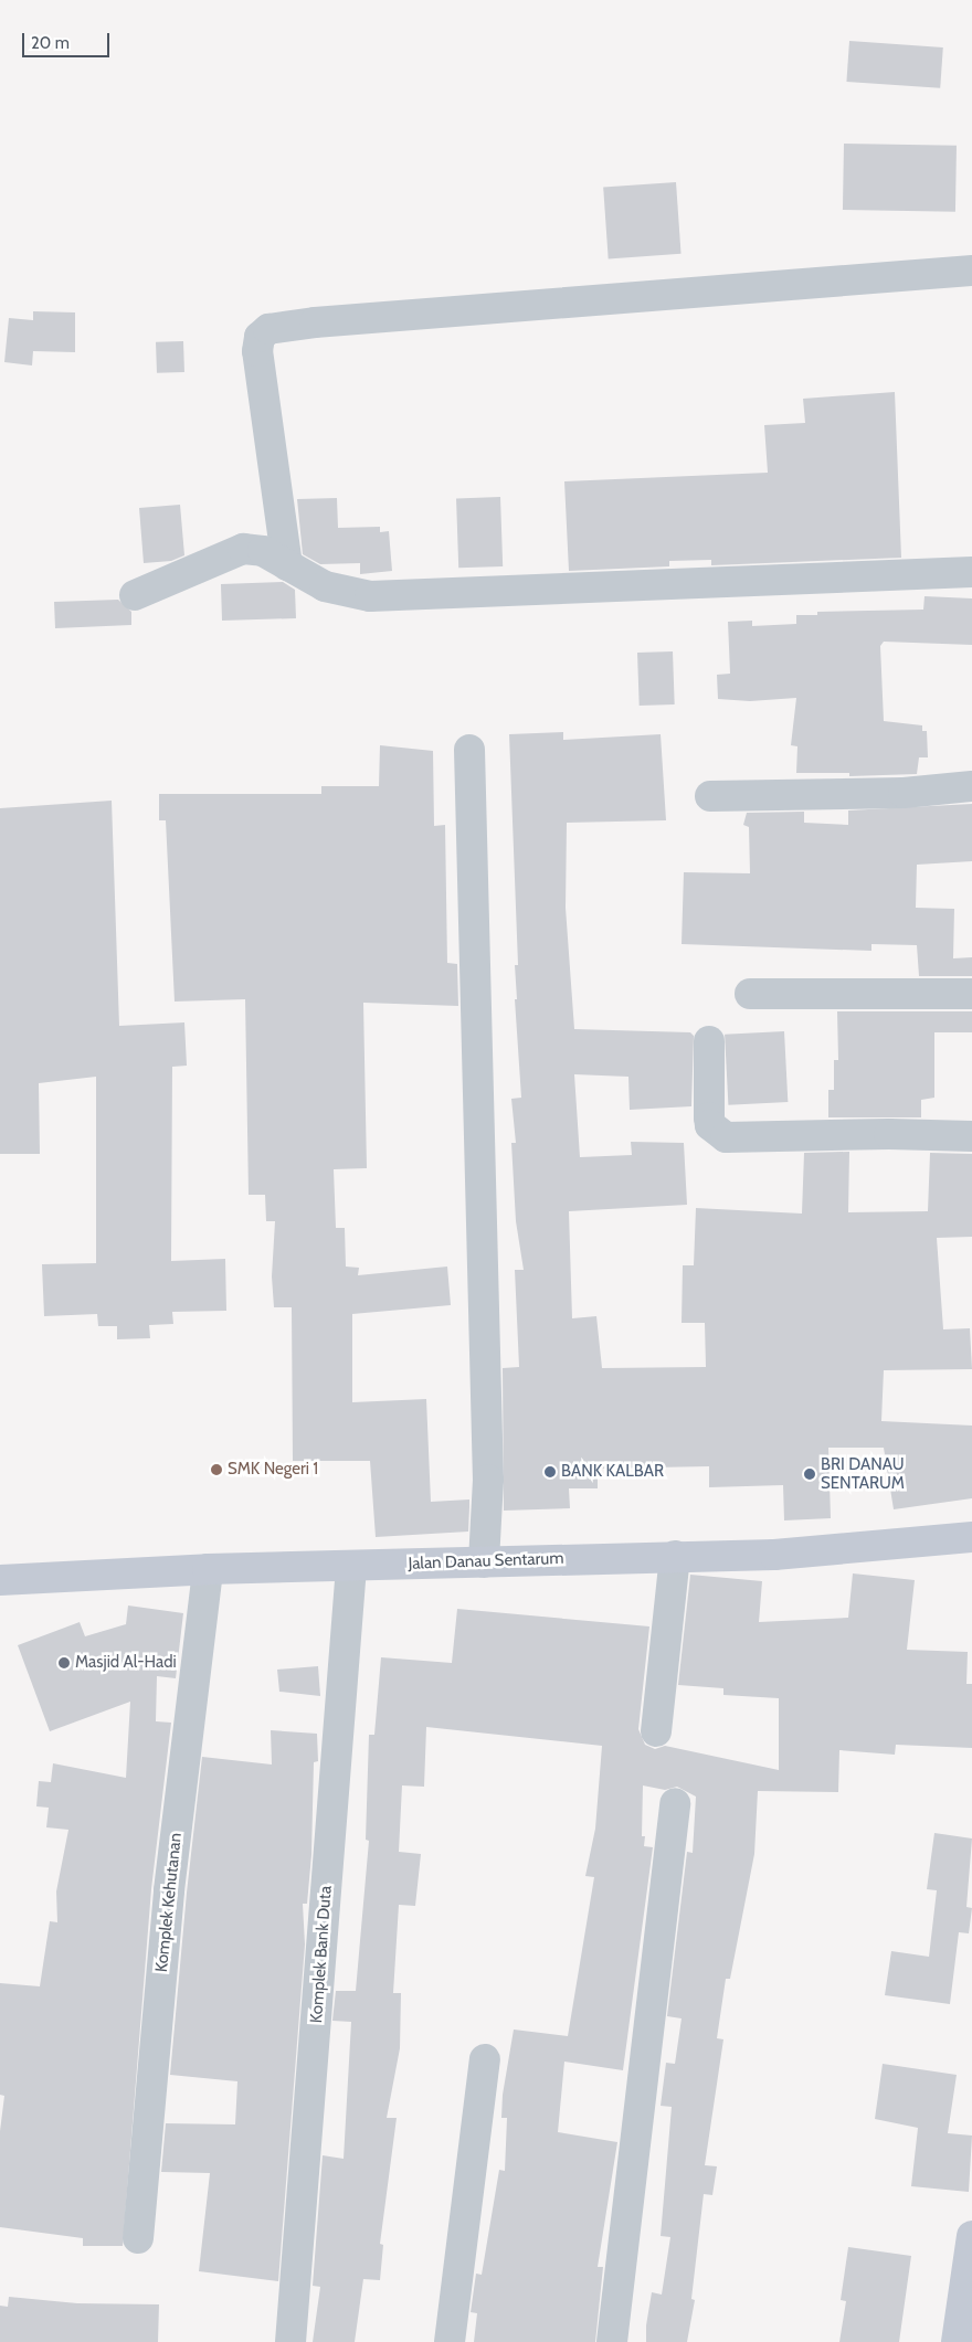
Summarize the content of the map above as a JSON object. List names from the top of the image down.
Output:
{
  "streets": {
    "street": ["Jalan Danau Sentarum", "Komplek Kehutanan", "Komplek Bank Duta"]
  },
  "crossings": [
    ["Jalan Danau Sentarum", "Komplek Kehutanan"],
    ["Jalan Danau Sentarum", "Komplek Bank Duta"]
  ],
  "places": [
    "SMK Negeri 1",
    "BANK KALBAR",
    "BRI DANAU SENTARUM",
    "Masjid Al-Hadi"
  ],
  "scale_bar": "20 m"
}
